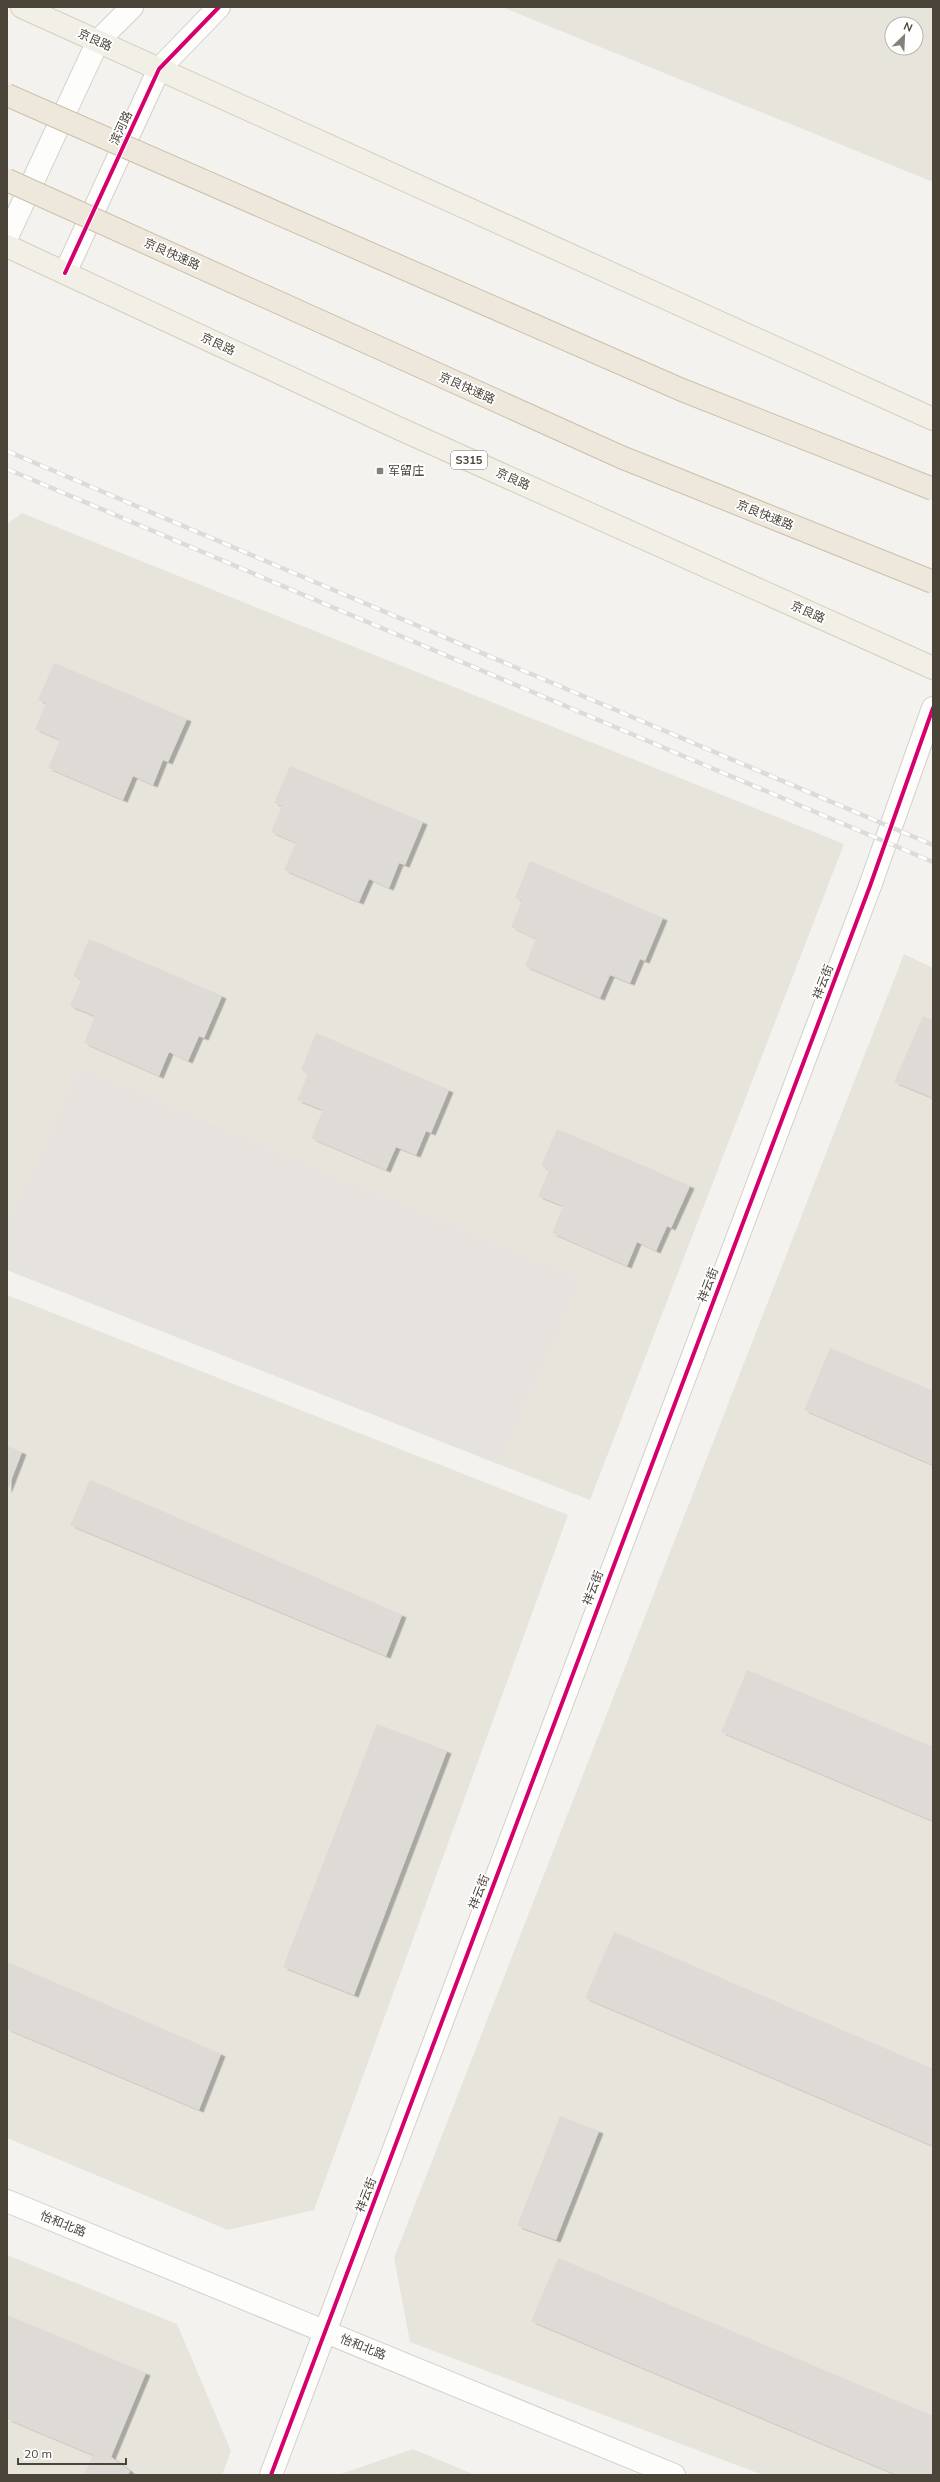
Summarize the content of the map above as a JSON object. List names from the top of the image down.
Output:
{
  "streets": {
    "highway": ["京良快速路"],
    "main road": ["京良路", "S315"],
    "street": ["滨河路", "祥云街", "怡和北路"]
  },
  "crossings": [
    ["京良路", "滨河路"],
    ["祥云街", "怡和北路"]
  ],
  "places": {
    "transit": ["军留庄"]
  },
  "scale_bar": "20 m",
  "north": "top right"
}
